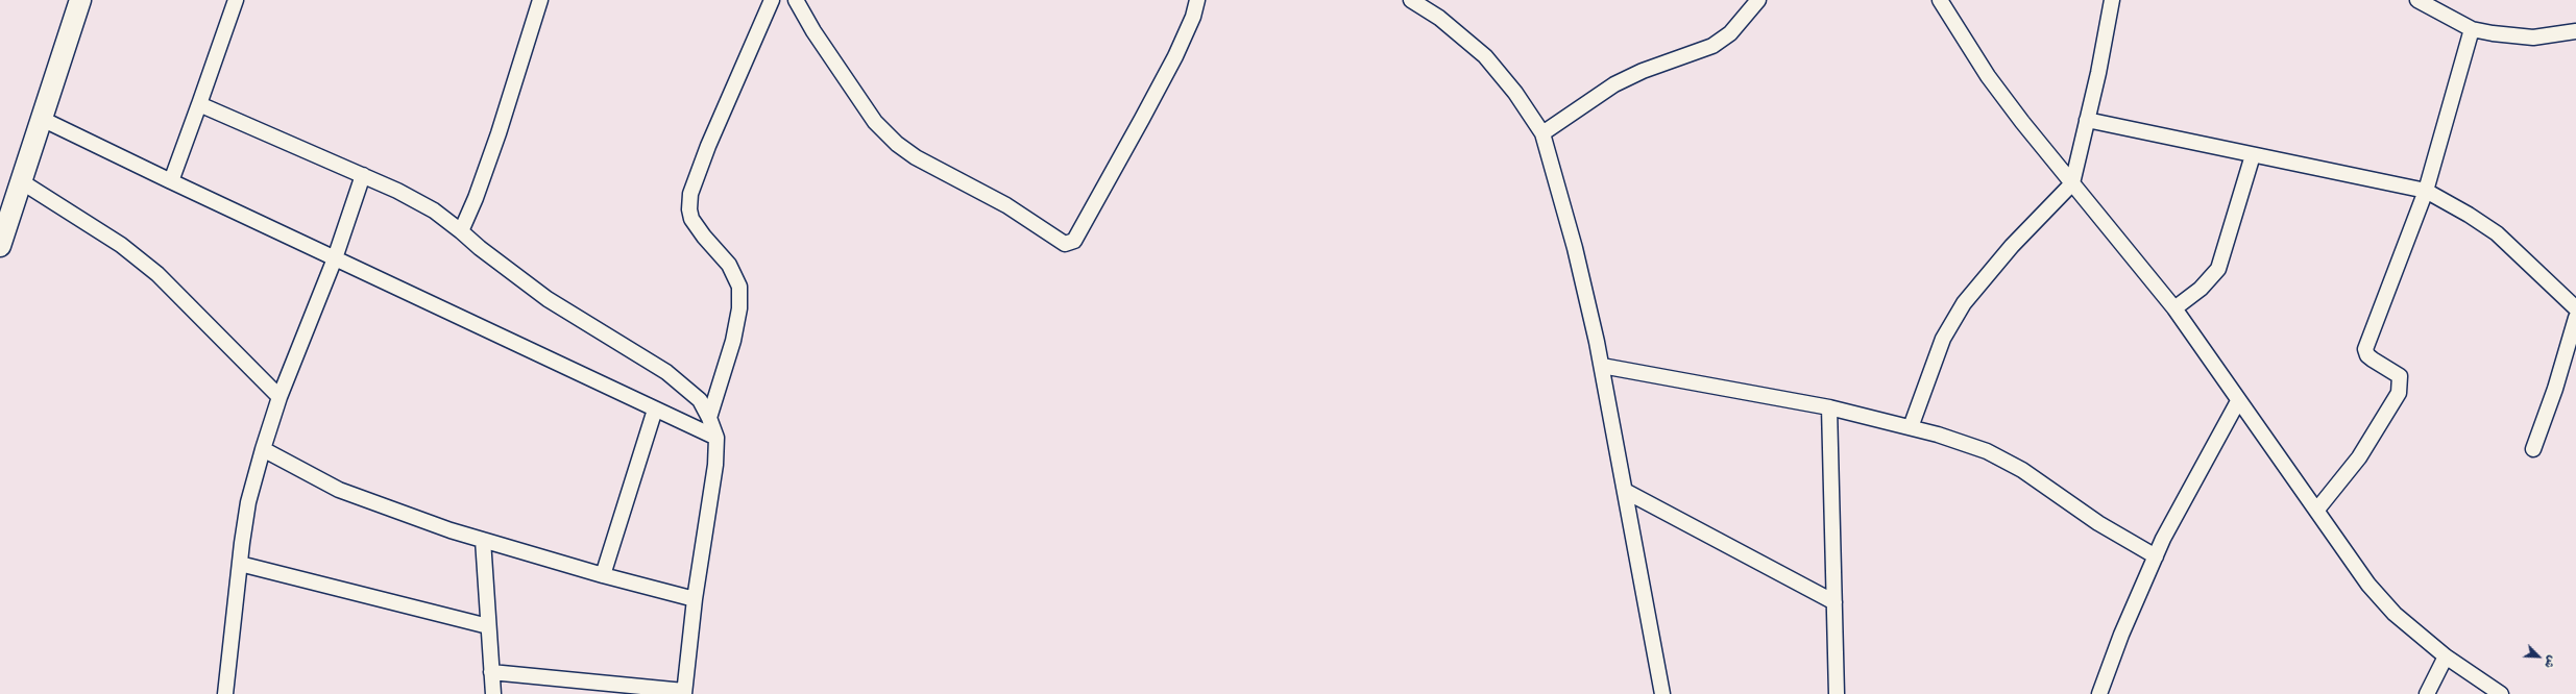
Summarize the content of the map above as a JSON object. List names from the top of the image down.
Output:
{
  "north": "bottom right"
}
